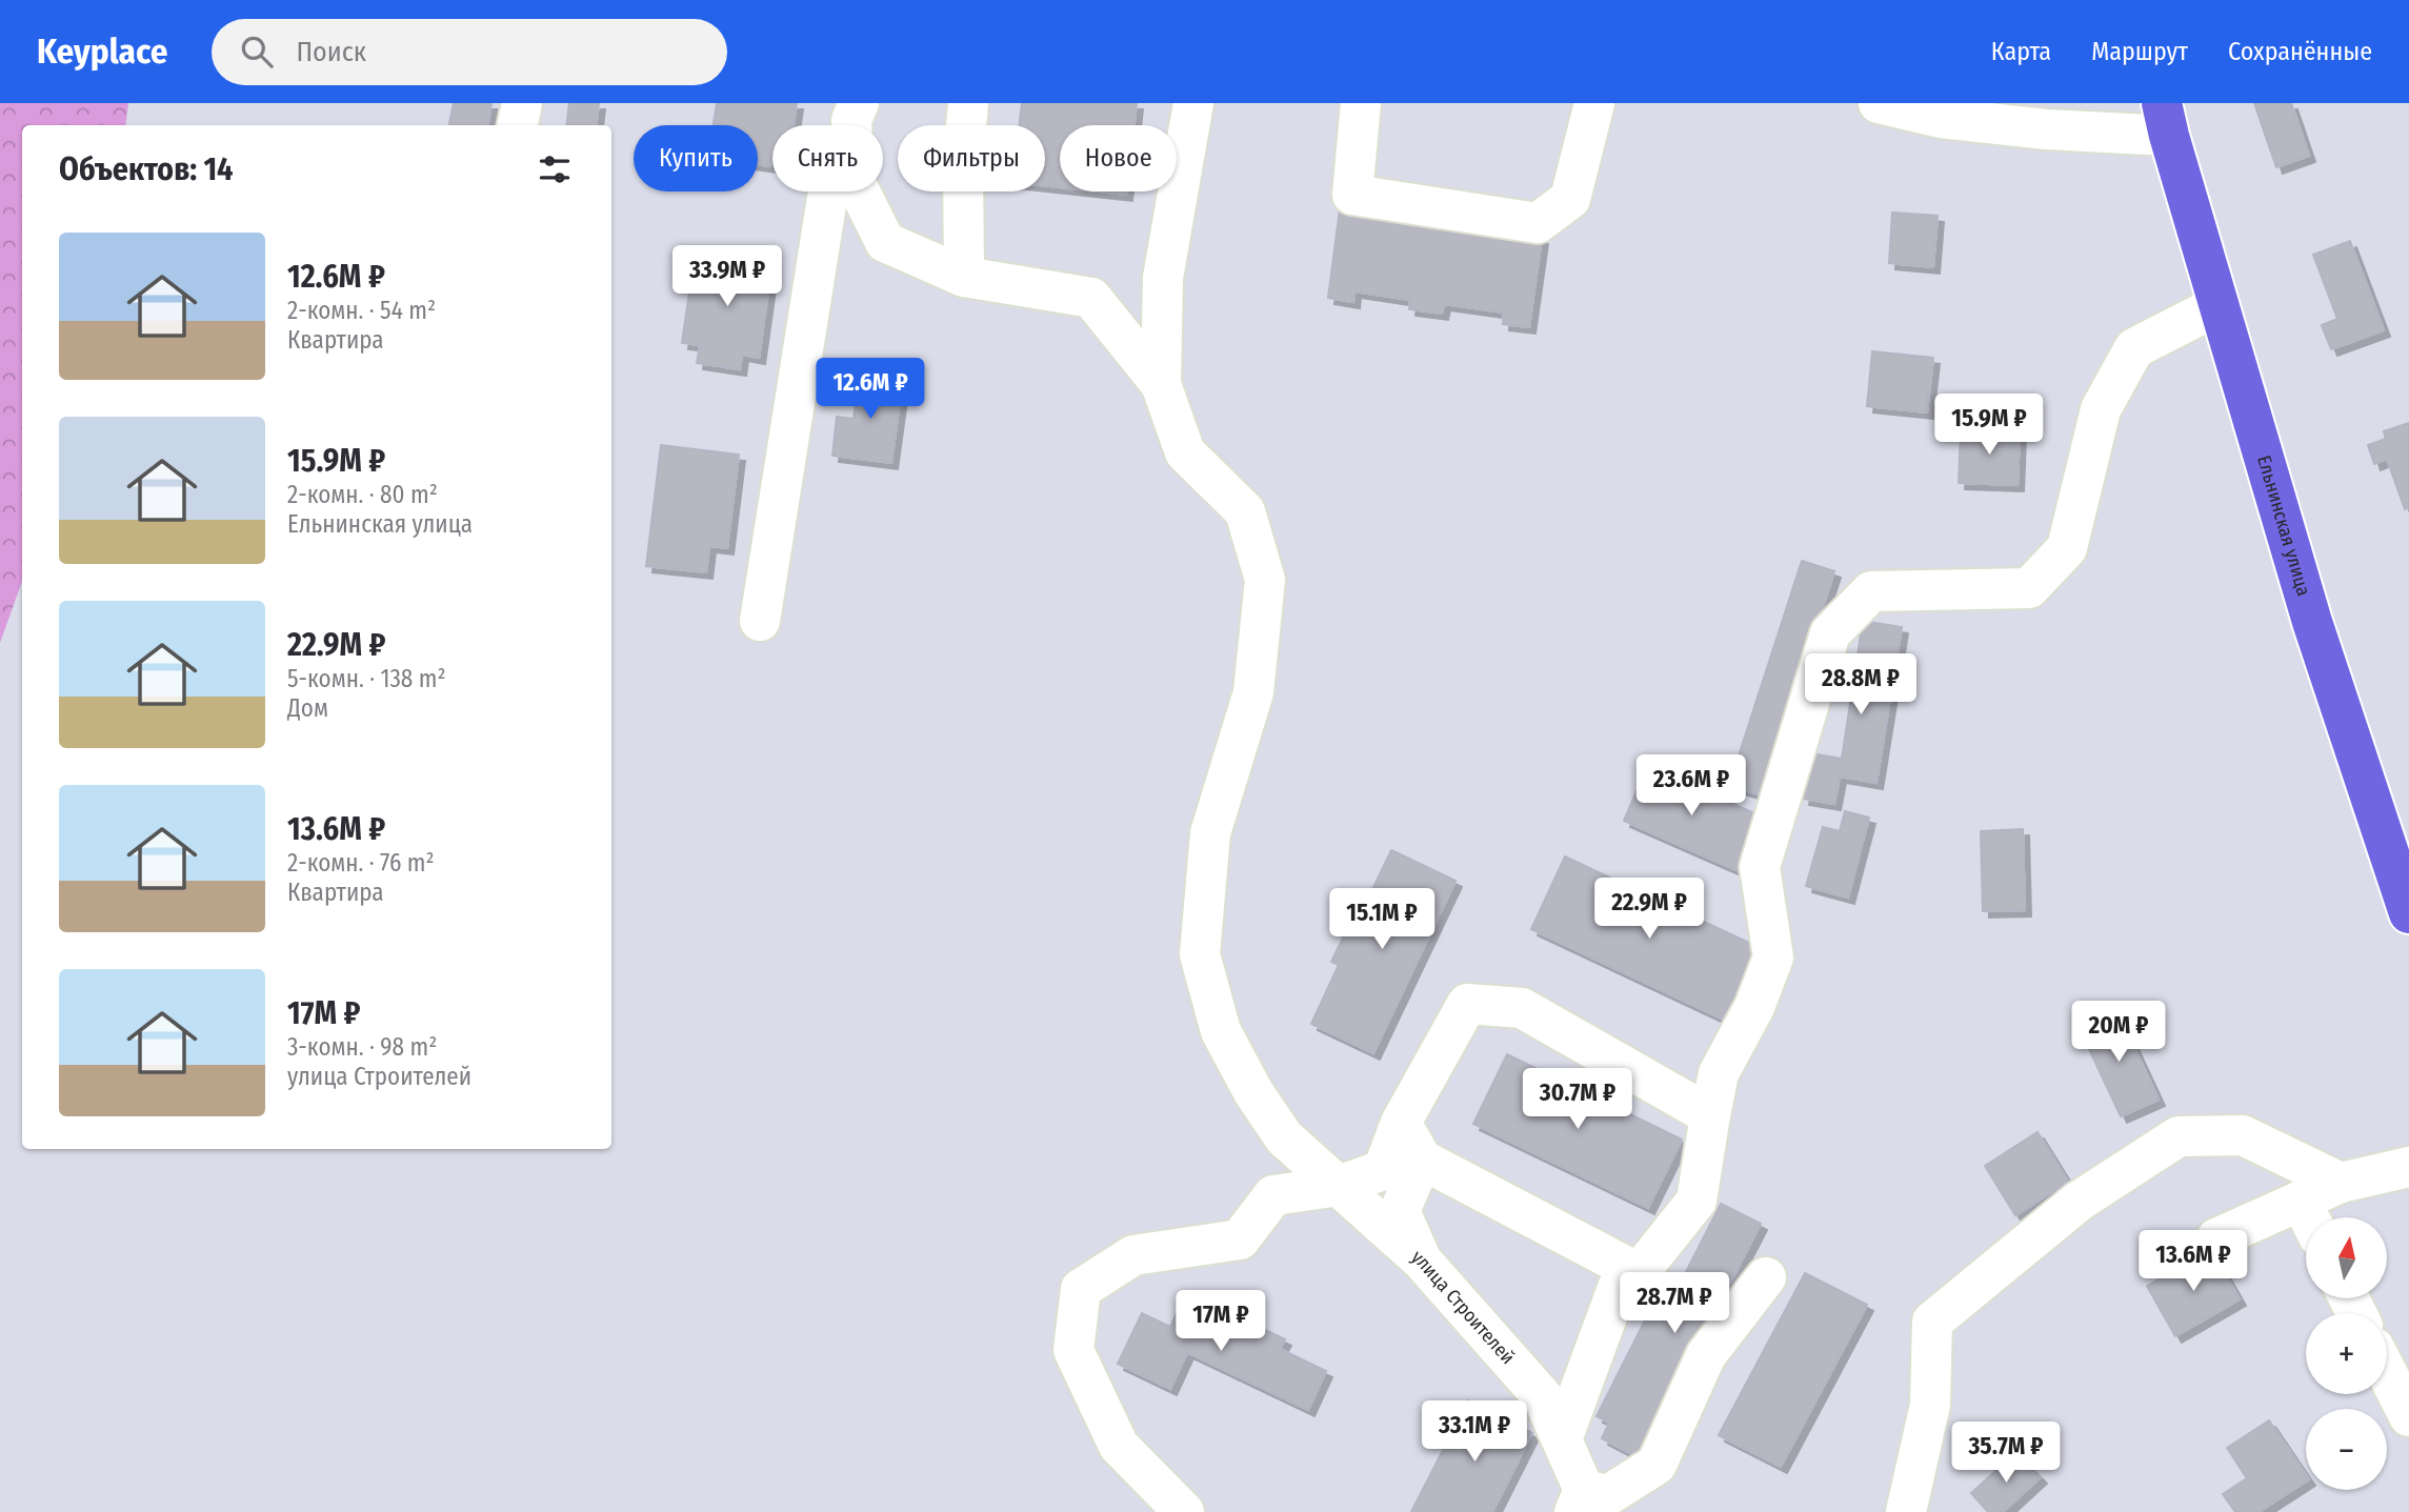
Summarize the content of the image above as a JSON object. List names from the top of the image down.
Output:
{
  "streets": {
    "main road": ["Ельнинская улица"],
    "street": ["улица Строителей"]
  },
  "north": "top",
  "page": {
    "header": "Keyplace",
    "search": "Поиск",
    "nav": ["Карта", "Маршрут", "Сохранённые"],
    "chip": [
      "Купить",
      "Снять",
      "Фильтры",
      "Новое"
    ],
    "heading": "Объектов: 14",
    "list": [
      {
        "name": "12.6M ₽",
        "note": "2-комн. · 54 m² · Квартира"
      },
      {
        "name": "15.9M ₽",
        "note": "2-комн. · 80 m² · Ельнинская улица"
      },
      {
        "name": "22.9M ₽",
        "note": "5-комн. · 138 m² · Дом"
      },
      {
        "name": "13.6M ₽",
        "note": "2-комн. · 76 m² · Квартира"
      },
      {
        "name": "17M ₽",
        "note": "3-комн. · 98 m² · улица Строителей"
      }
    ],
    "price": [
      "33.9M ₽",
      "12.6M ₽",
      "15.9M ₽",
      "28.8M ₽",
      "23.6M ₽",
      "22.9M ₽",
      "15.1M ₽",
      "20M ₽",
      "30.7M ₽",
      "13.6M ₽",
      "28.7M ₽",
      "17M ₽",
      "33.1M ₽",
      "35.7M ₽"
    ],
    "map_buttons": ["+", "−"]
  }
}
